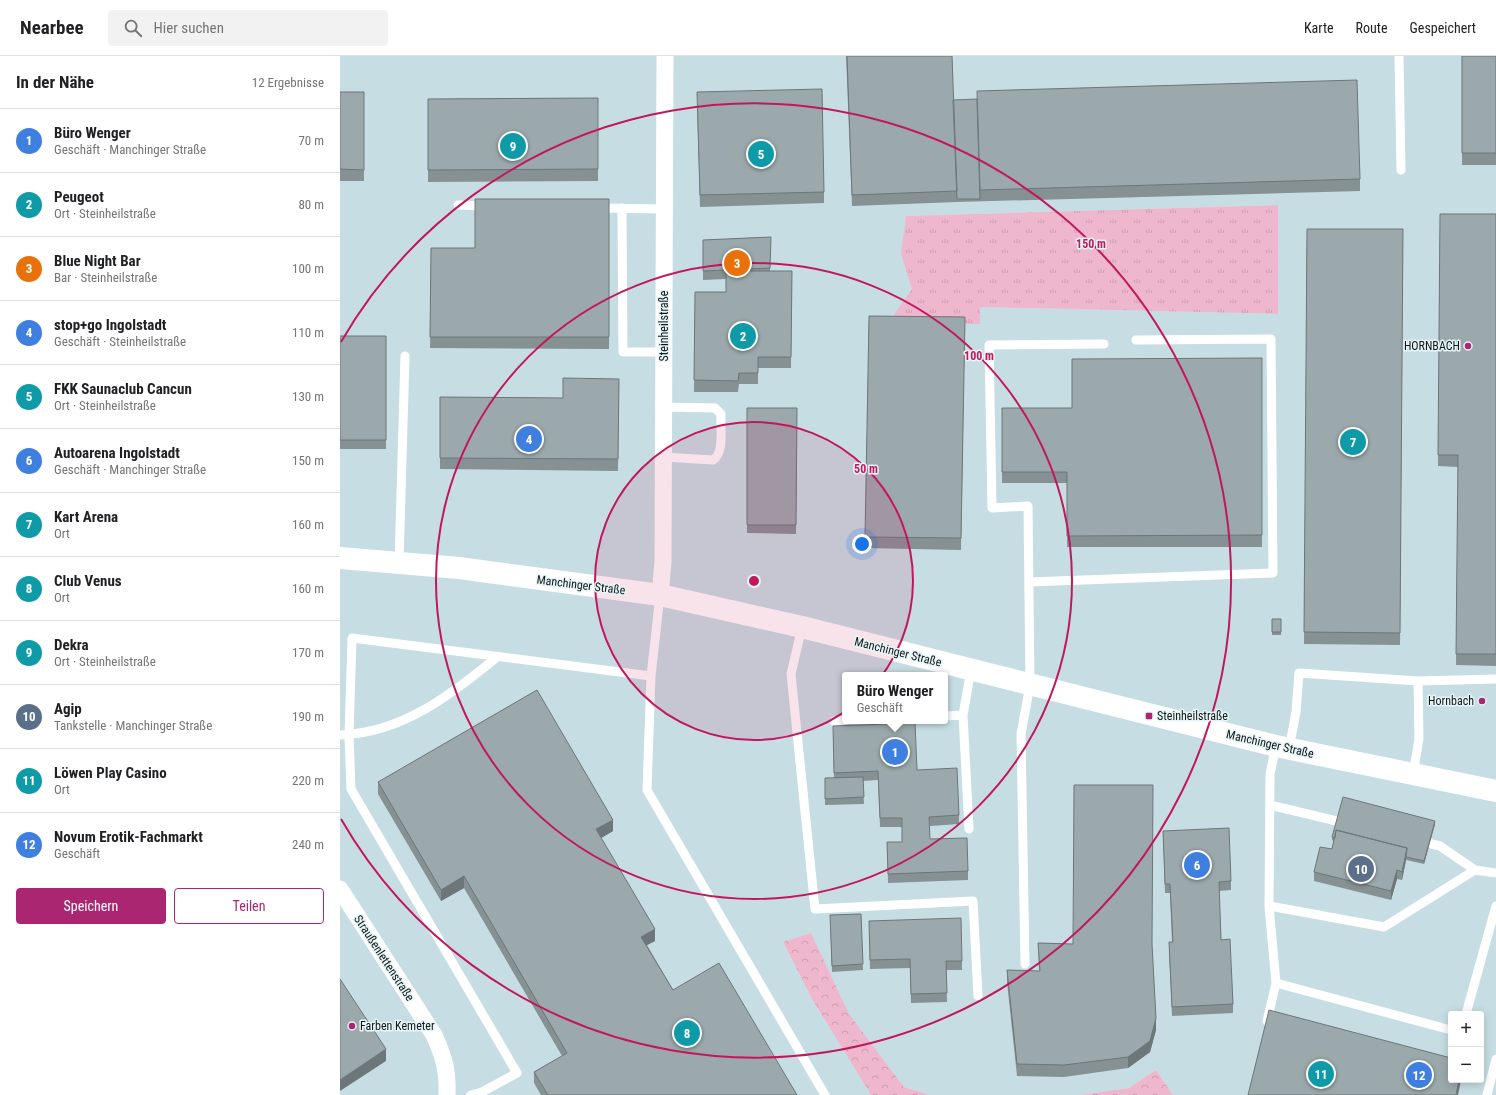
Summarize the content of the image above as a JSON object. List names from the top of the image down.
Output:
{
  "streets": {
    "main road": ["Manchinger Straße"],
    "street": ["Steinheilstraße", "Straußenlettenstraße"]
  },
  "crossings": [
    ["Steinheilstraße", "Manchinger Straße"]
  ],
  "places": {
    "other": ["HORNBACH", "Hornbach", "Farben Kemeter"],
    "transit": ["Steinheilstraße"]
  },
  "page": {
    "header": "Nearbee",
    "search": "Hier suchen",
    "nav": ["Karte", "Route", "Gespeichert"],
    "heading": ["In der Nähe", "12 Ergebnisse"],
    "list": [
      {
        "mark": "1",
        "name": "Büro Wenger",
        "note": "Geschäft · Manchinger Straße",
        "value": "70 m"
      },
      {
        "mark": "2",
        "name": "Peugeot",
        "note": "Ort · Steinheilstraße",
        "value": "80 m"
      },
      {
        "mark": "3",
        "name": "Blue Night Bar",
        "note": "Bar · Steinheilstraße",
        "value": "100 m"
      },
      {
        "mark": "4",
        "name": "stop+go Ingolstadt",
        "note": "Geschäft · Steinheilstraße",
        "value": "110 m"
      },
      {
        "mark": "5",
        "name": "FKK Saunaclub Cancun",
        "note": "Ort · Steinheilstraße",
        "value": "130 m"
      },
      {
        "mark": "6",
        "name": "Autoarena Ingolstadt",
        "note": "Geschäft · Manchinger Straße",
        "value": "150 m"
      },
      {
        "mark": "7",
        "name": "Kart Arena",
        "note": "Ort",
        "value": "160 m"
      },
      {
        "mark": "8",
        "name": "Club Venus",
        "note": "Ort",
        "value": "160 m"
      },
      {
        "mark": "9",
        "name": "Dekra",
        "note": "Ort · Steinheilstraße",
        "value": "170 m"
      },
      {
        "mark": "10",
        "name": "Agip",
        "note": "Tankstelle · Manchinger Straße",
        "value": "190 m"
      },
      {
        "mark": "11",
        "name": "Löwen Play Casino",
        "note": "Ort",
        "value": "220 m"
      },
      {
        "mark": "12",
        "name": "Novum Erotik-Fachmarkt",
        "note": "Geschäft",
        "value": "240 m"
      }
    ],
    "pins": [
      "9",
      "5",
      "3",
      "2",
      "4",
      "7",
      "1",
      "6",
      "10",
      "8",
      "11",
      "12"
    ],
    "popup": ["Büro Wenger", "Geschäft"],
    "buttons": ["Speichern", "Teilen"],
    "map_buttons": ["+", "−"]
  },
  "rings": ["150 m", "100 m", "50 m"]
}
